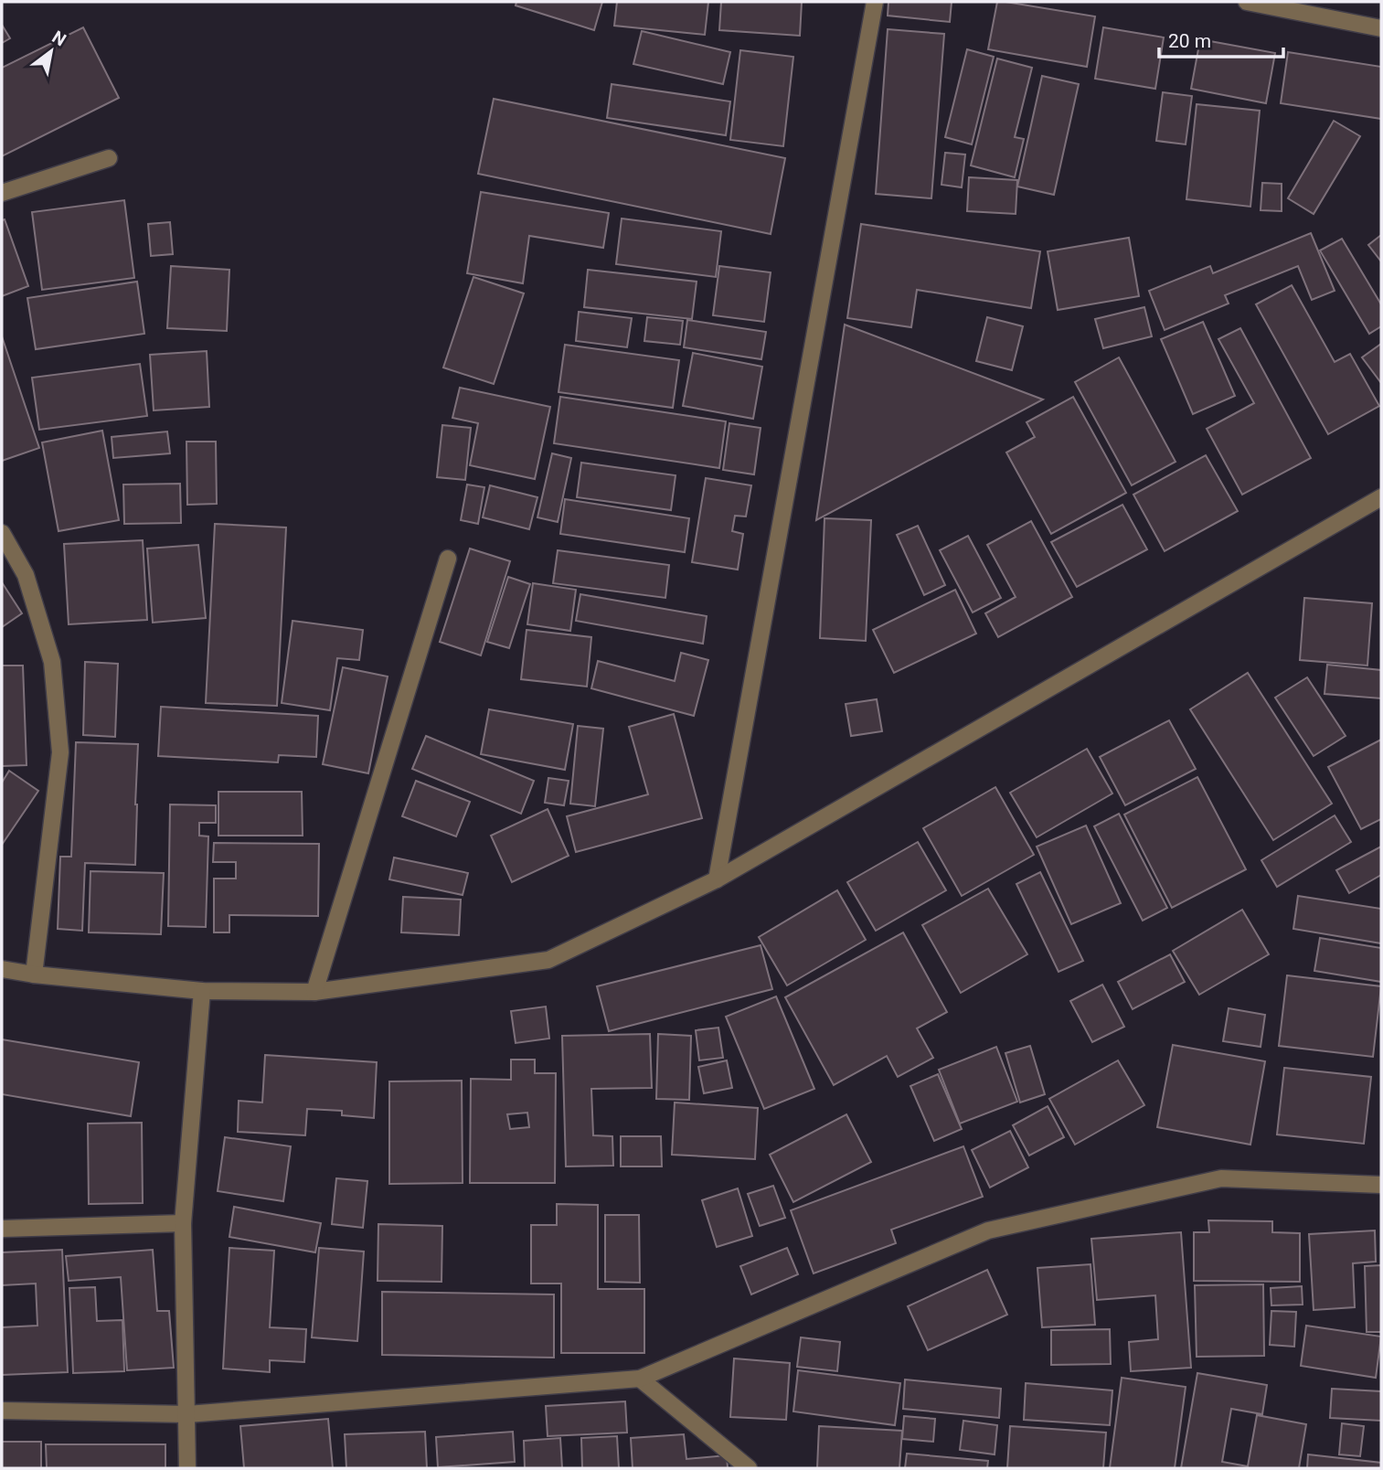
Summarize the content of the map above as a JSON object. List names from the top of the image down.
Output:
{
  "scale_bar": "20 m",
  "north": "top right"
}
